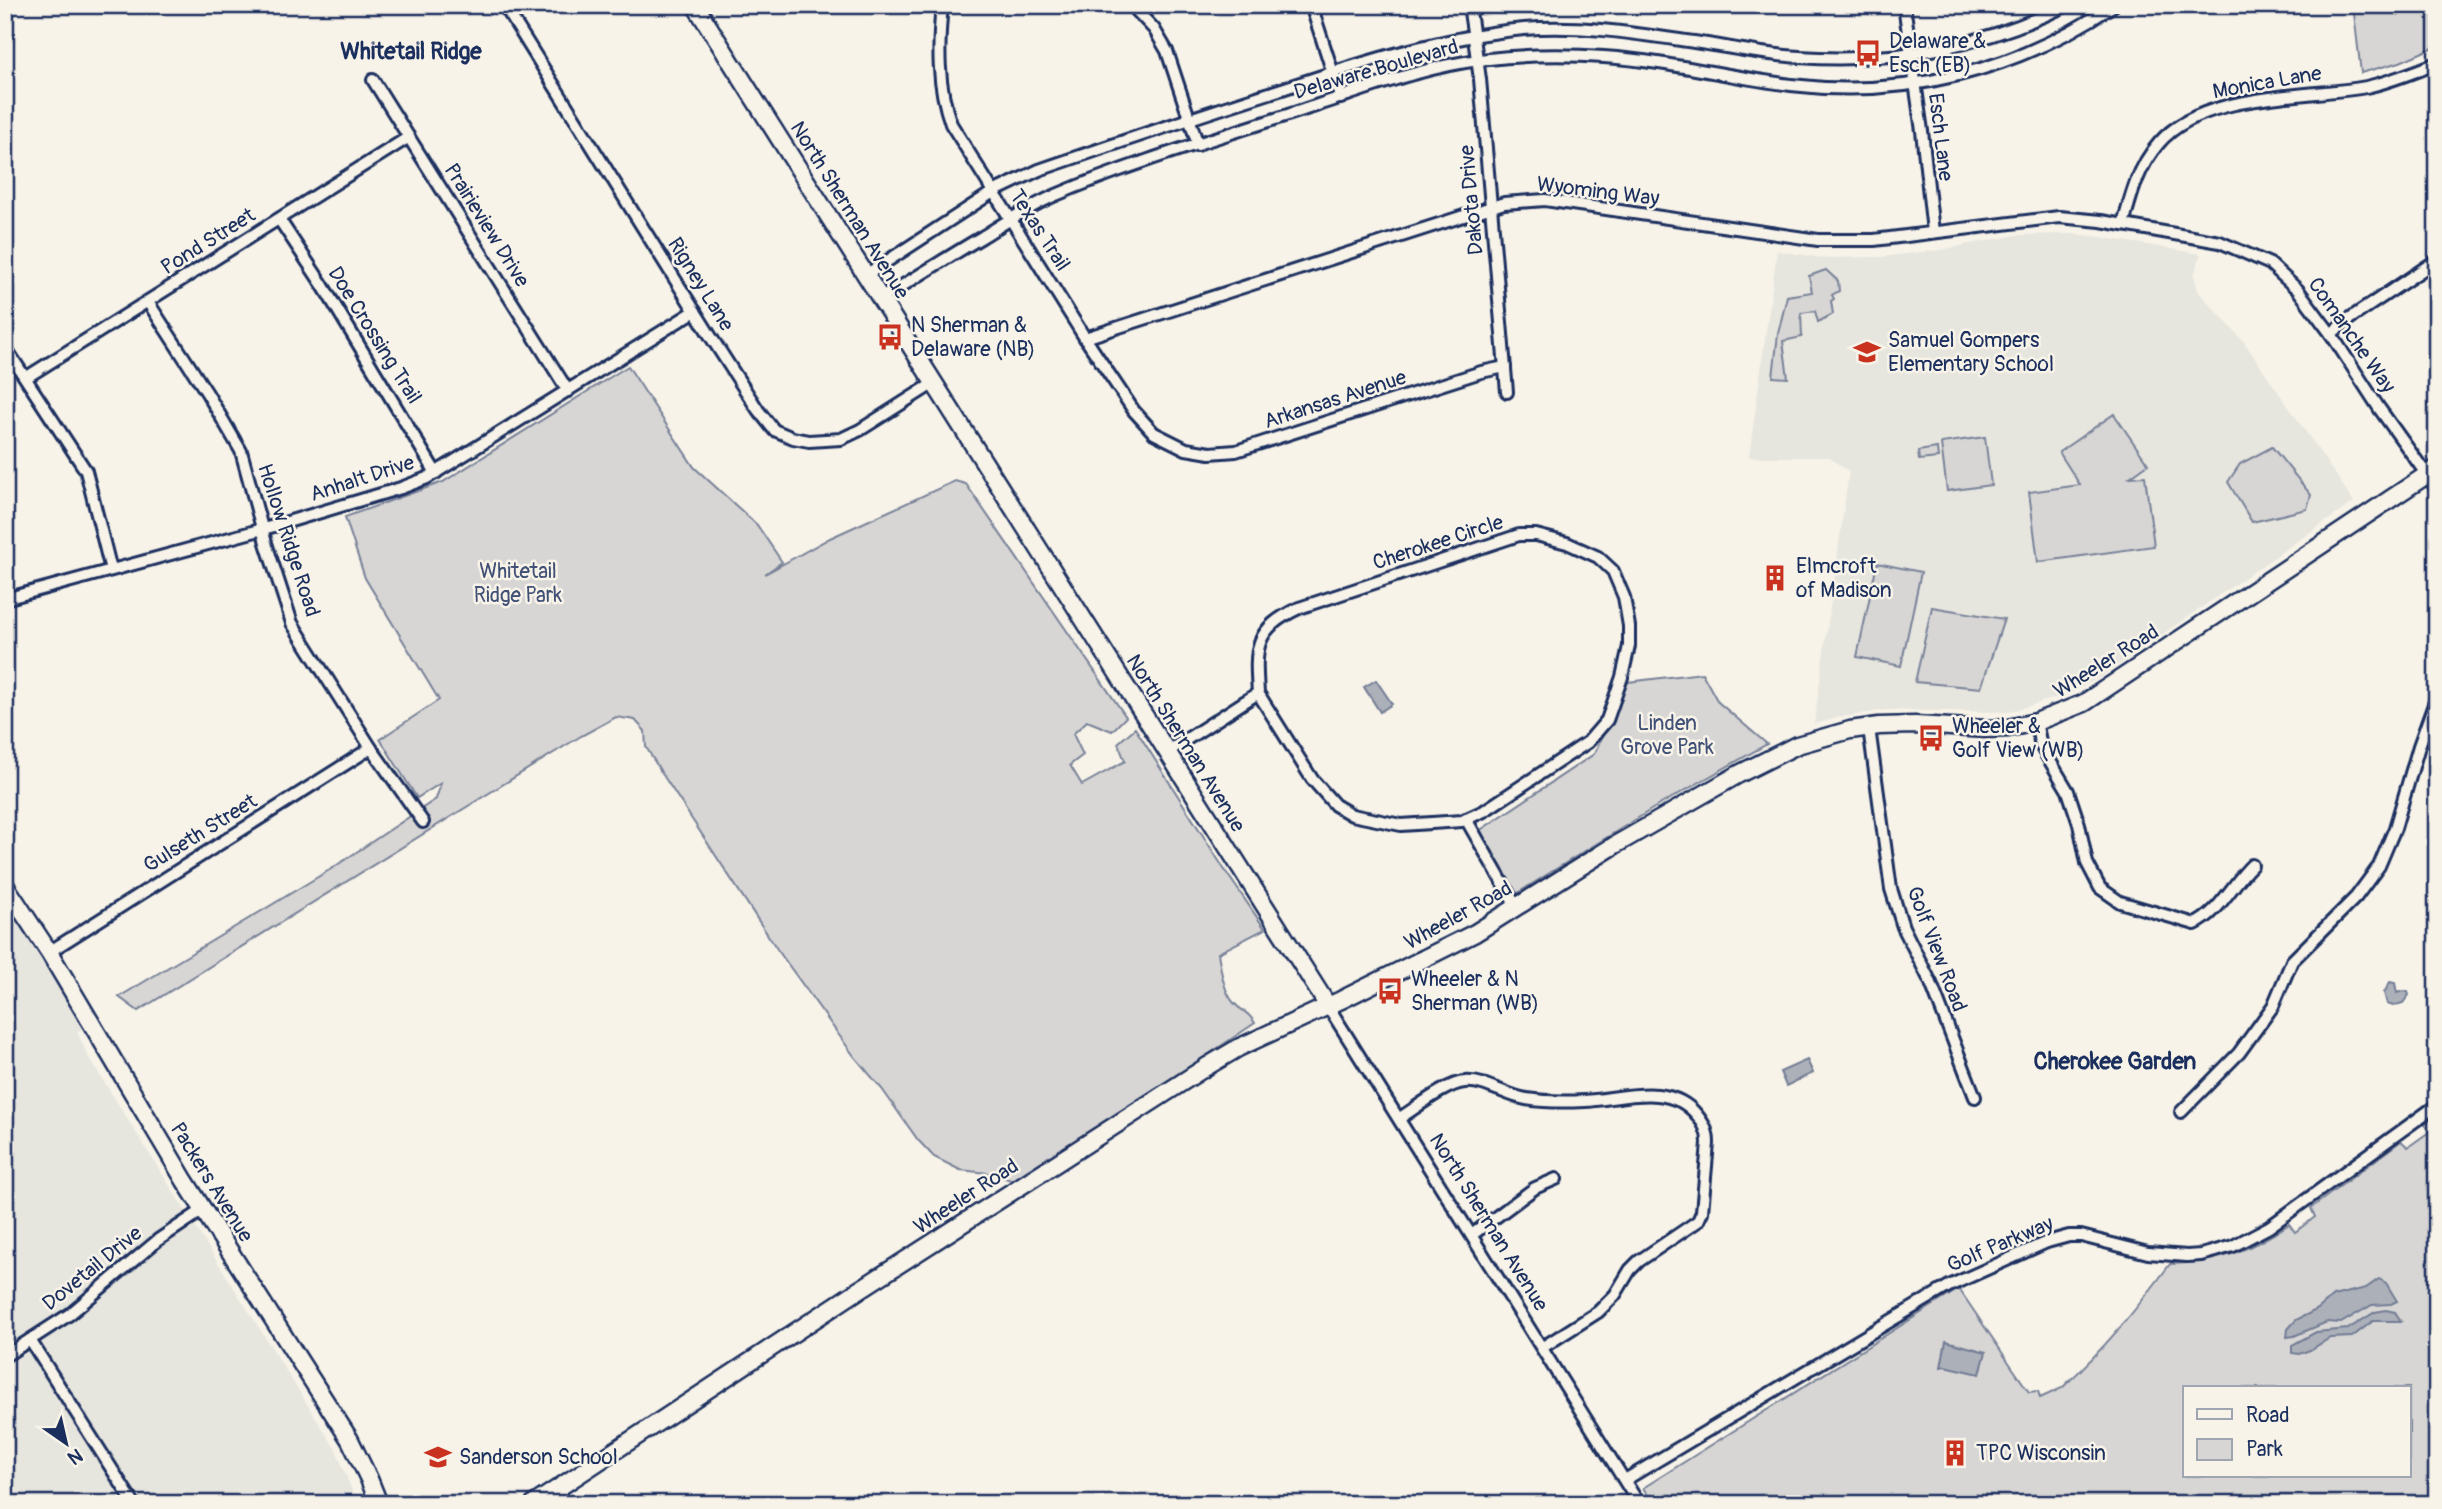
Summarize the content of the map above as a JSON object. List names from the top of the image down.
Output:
{
  "streets": {
    "street": [
      "Delaware Boulevard",
      "Monica Lane",
      "Esch Lane",
      "Wyoming Way",
      "Dakota Drive",
      "North Sherman Avenue",
      "Prairieview Drive",
      "Texas Trail",
      "Pond Street",
      "Rigney Lane",
      "Doe Crossing Trail",
      "Comanche Way",
      "Arkansas Avenue",
      "Anhalt Drive",
      "Hollow Ridge Road",
      "Cherokee Circle",
      "Wheeler Road",
      "Gulseth Street",
      "Golf View Road",
      "Packers Avenue",
      "Golf Parkway",
      "Dovetail Drive"
    ]
  },
  "crossings": [
    ["Delaware Boulevard", "Esch Lane"],
    ["Delaware Boulevard", "Dakota Drive"],
    ["Delaware Boulevard", "North Sherman Avenue"],
    ["Delaware Boulevard", "Texas Trail"],
    ["Monica Lane", "Wyoming Way"],
    ["Monica Lane", "Comanche Way"],
    ["Esch Lane", "Wyoming Way"],
    ["Wyoming Way", "Dakota Drive"],
    ["Wyoming Way", "Texas Trail"],
    ["Wyoming Way", "Comanche Way"],
    ["Dakota Drive", "Arkansas Avenue"],
    ["North Sherman Avenue", "Rigney Lane"],
    ["North Sherman Avenue", "Wheeler Road"],
    ["North Sherman Avenue", "Golf Parkway"],
    ["Prairieview Drive", "Pond Street"],
    ["Prairieview Drive", "Anhalt Drive"],
    ["Texas Trail", "Arkansas Avenue"],
    ["Pond Street", "Doe Crossing Trail"],
    ["Pond Street", "Hollow Ridge Road"],
    ["Rigney Lane", "Anhalt Drive"],
    ["Doe Crossing Trail", "Anhalt Drive"],
    ["Comanche Way", "Wheeler Road"],
    ["Anhalt Drive", "Hollow Ridge Road"],
    ["Hollow Ridge Road", "Gulseth Street"],
    ["Wheeler Road", "Golf View Road"],
    ["Gulseth Street", "Packers Avenue"],
    ["Packers Avenue", "Dovetail Drive"]
  ],
  "districts": ["Whitetail Ridge", "Cherokee Garden"],
  "parks": ["Whitetail Ridge Park", "Linden Grove Park"],
  "places": {
    "bus stop": [
      "Delaware & Esch (EB)",
      "N Sherman & Delaware (NB)",
      "Wheeler & Golf View (WB)",
      "Wheeler & N Sherman (WB)"
    ],
    "school or university": ["Samuel Gompers Elementary School", "Sanderson School"],
    "building": ["Elmcroft of Madison", "TPC Wisconsin"]
  },
  "legend": ["Road", "Park"],
  "north": "bottom right"
}
